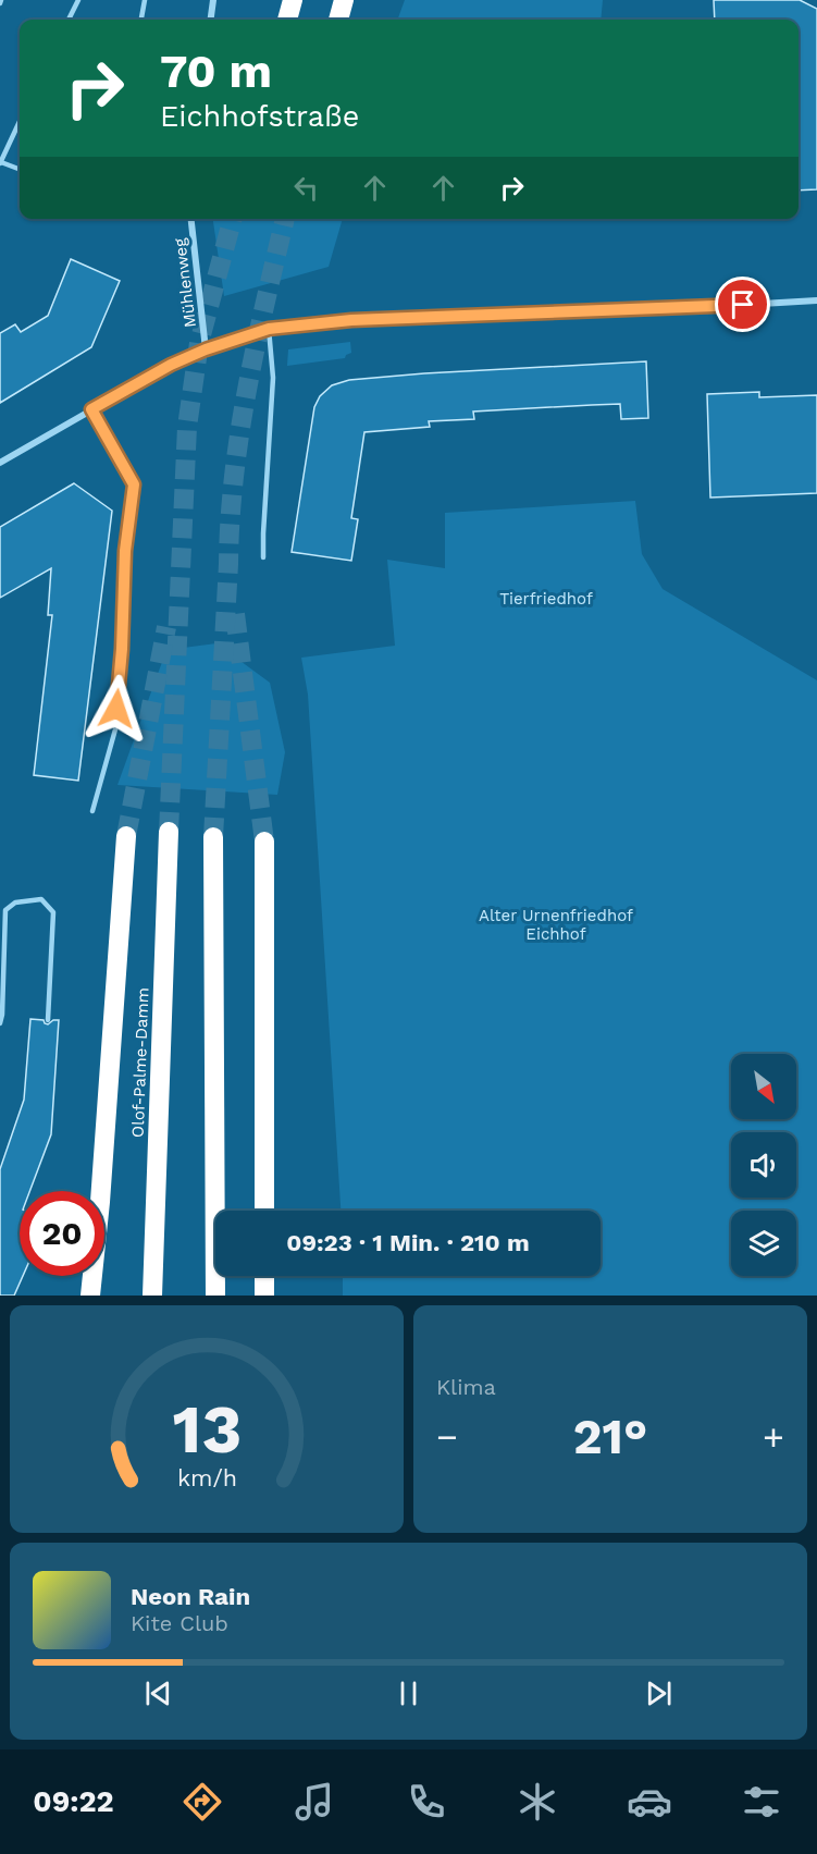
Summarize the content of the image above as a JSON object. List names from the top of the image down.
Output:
{
  "streets": {
    "highway": ["Olof-Palme-Damm"],
    "street": ["Mühlenweg"]
  },
  "parks": ["Tierfriedhof", "Alter Urnenfriedhof Eichhof"],
  "north": "bottom right",
  "page": {
    "turn": ["70 m", "Eichhofstraße"],
    "limit": "20",
    "trip": "09:23 · 1 Min. · 210 m",
    "tile": "Klima",
    "heat": ["−", "21°", "+"],
    "song": ["Neon Rain", "Kite Club"],
    "tabs": "09:22",
    "gauge": ["13", "km/h"]
  }
}
